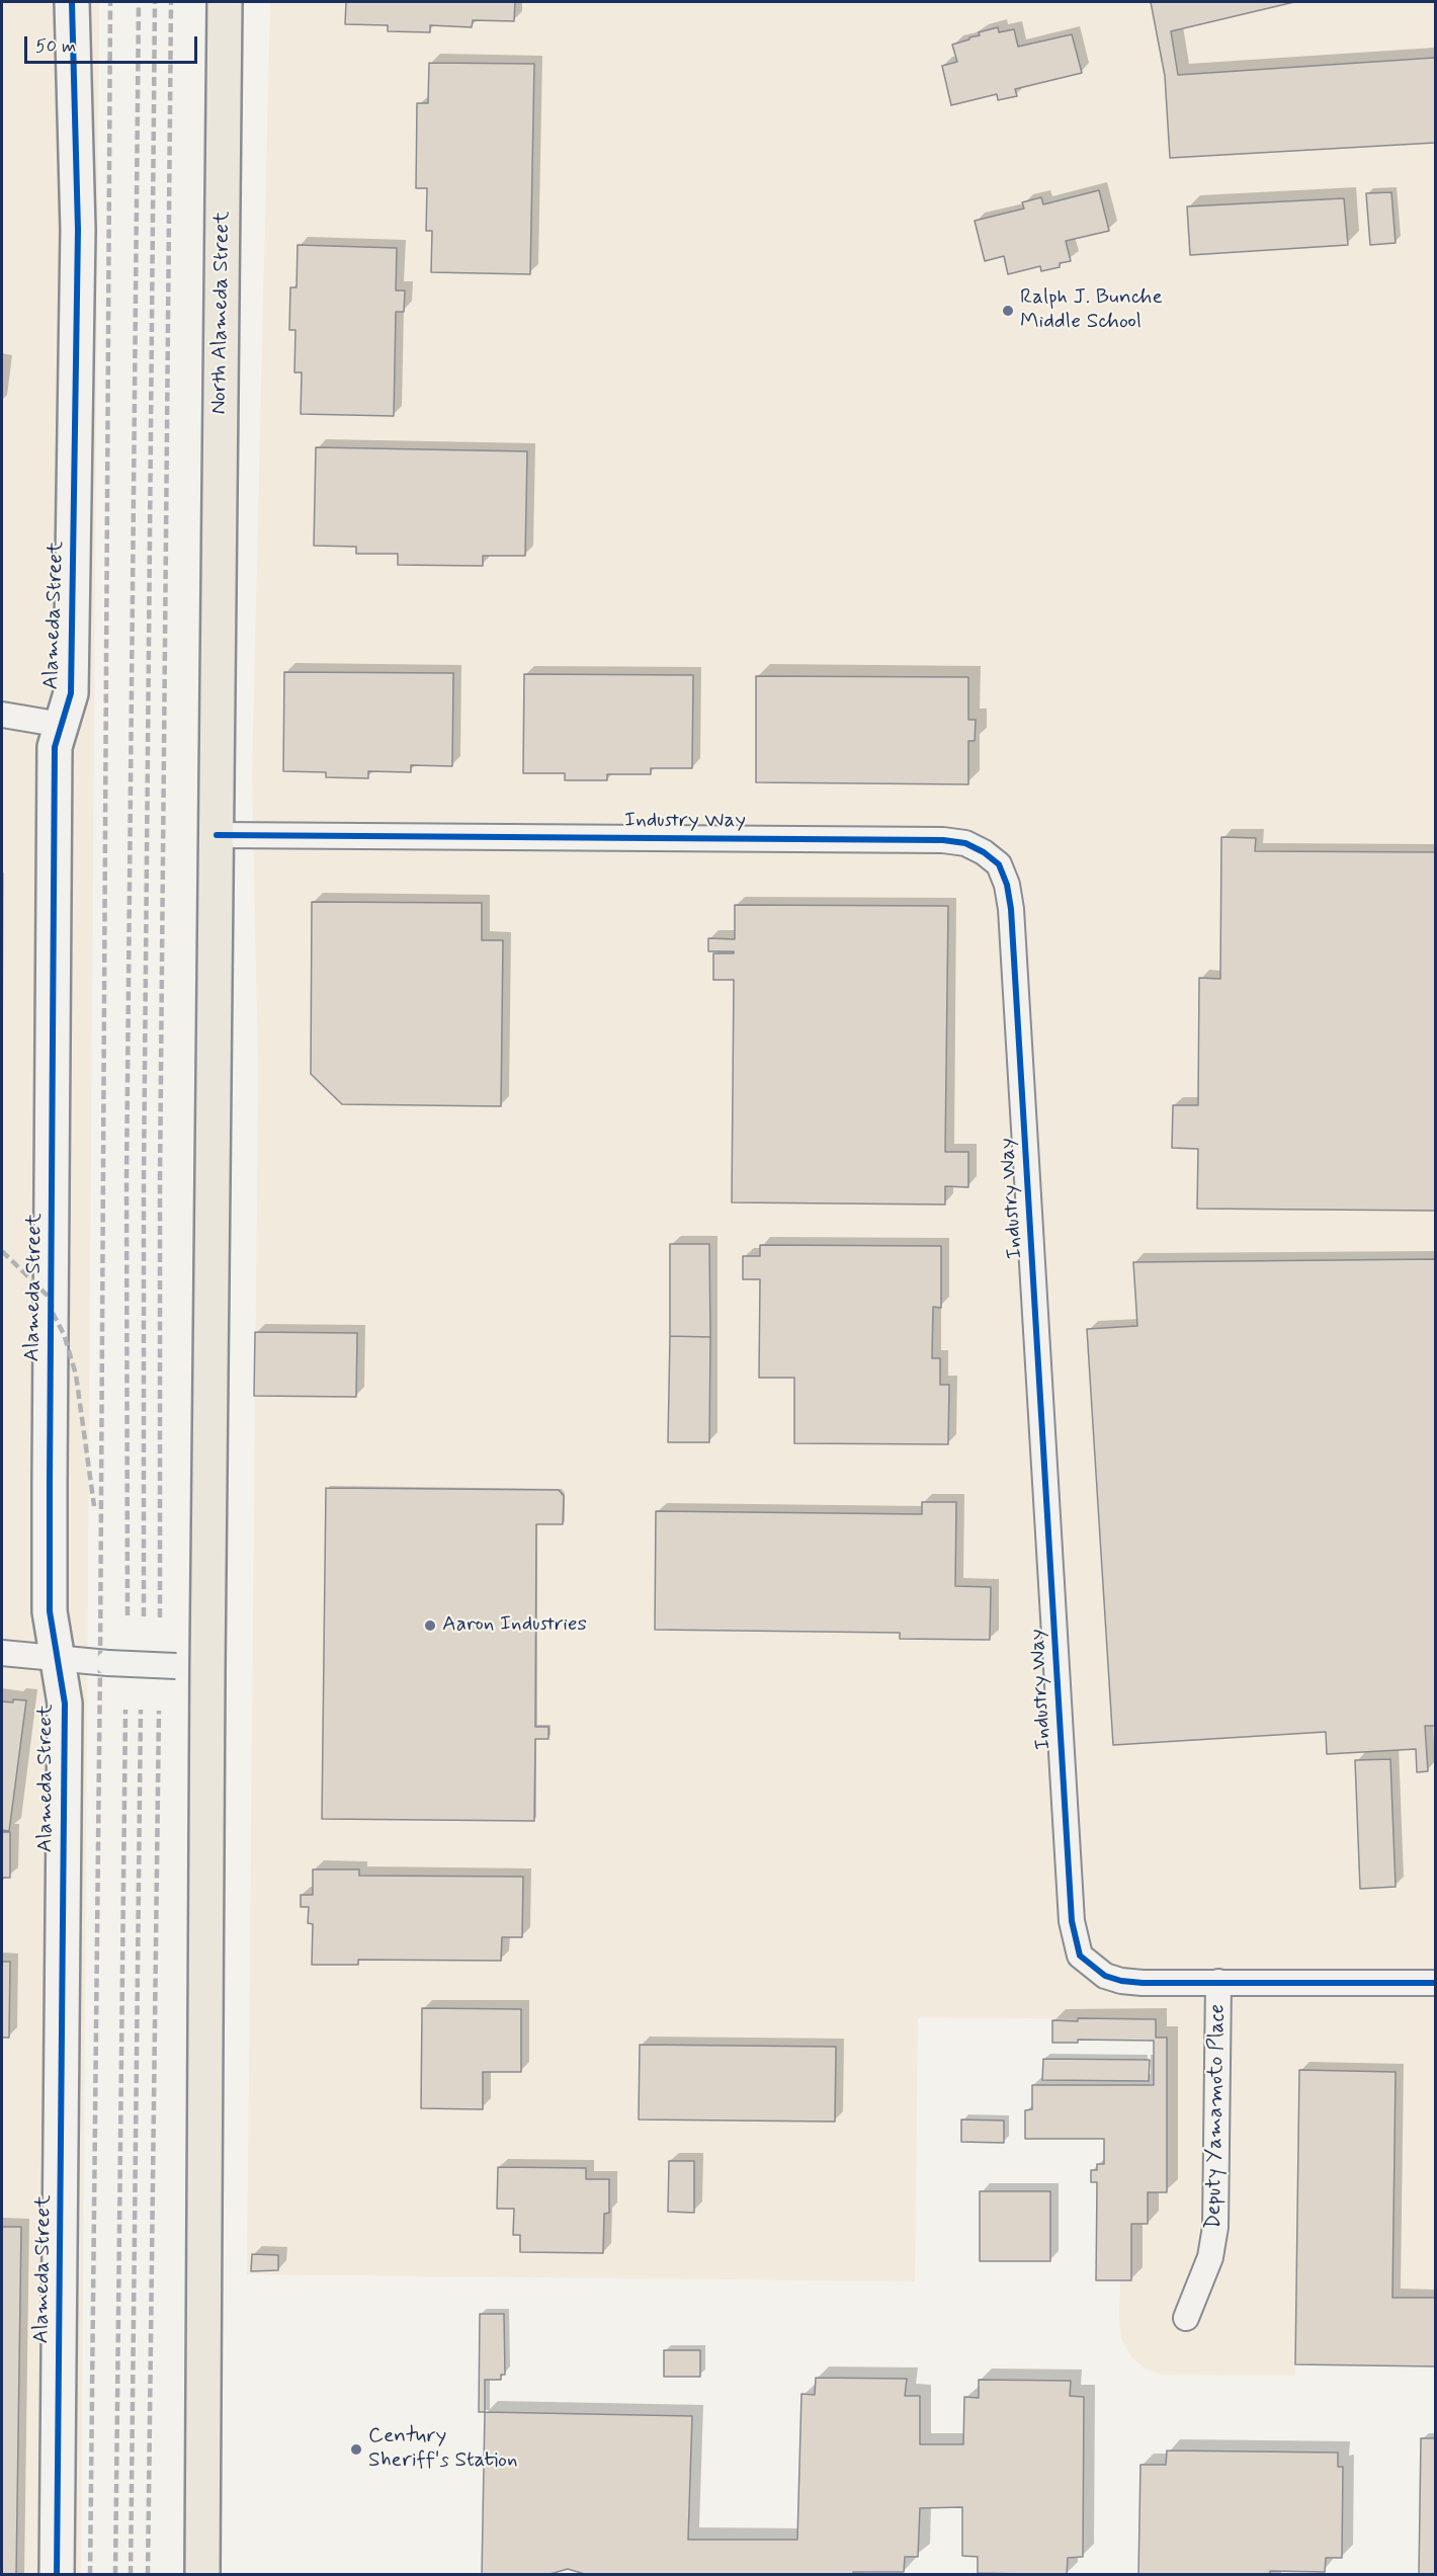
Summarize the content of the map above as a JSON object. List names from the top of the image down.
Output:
{
  "streets": {
    "main road": ["North Alameda Street"],
    "street": ["Alameda Street", "Industry Way", "Deputy Yamamoto Place"]
  },
  "crossings": [
    ["North Alameda Street", "Industry Way"],
    ["Industry Way", "Deputy Yamamoto Place"]
  ],
  "places": ["Ralph J. Bunche Middle School", "Aaron Industries", "Century Sheriff's Station"],
  "scale_bar": "50 m"
}
